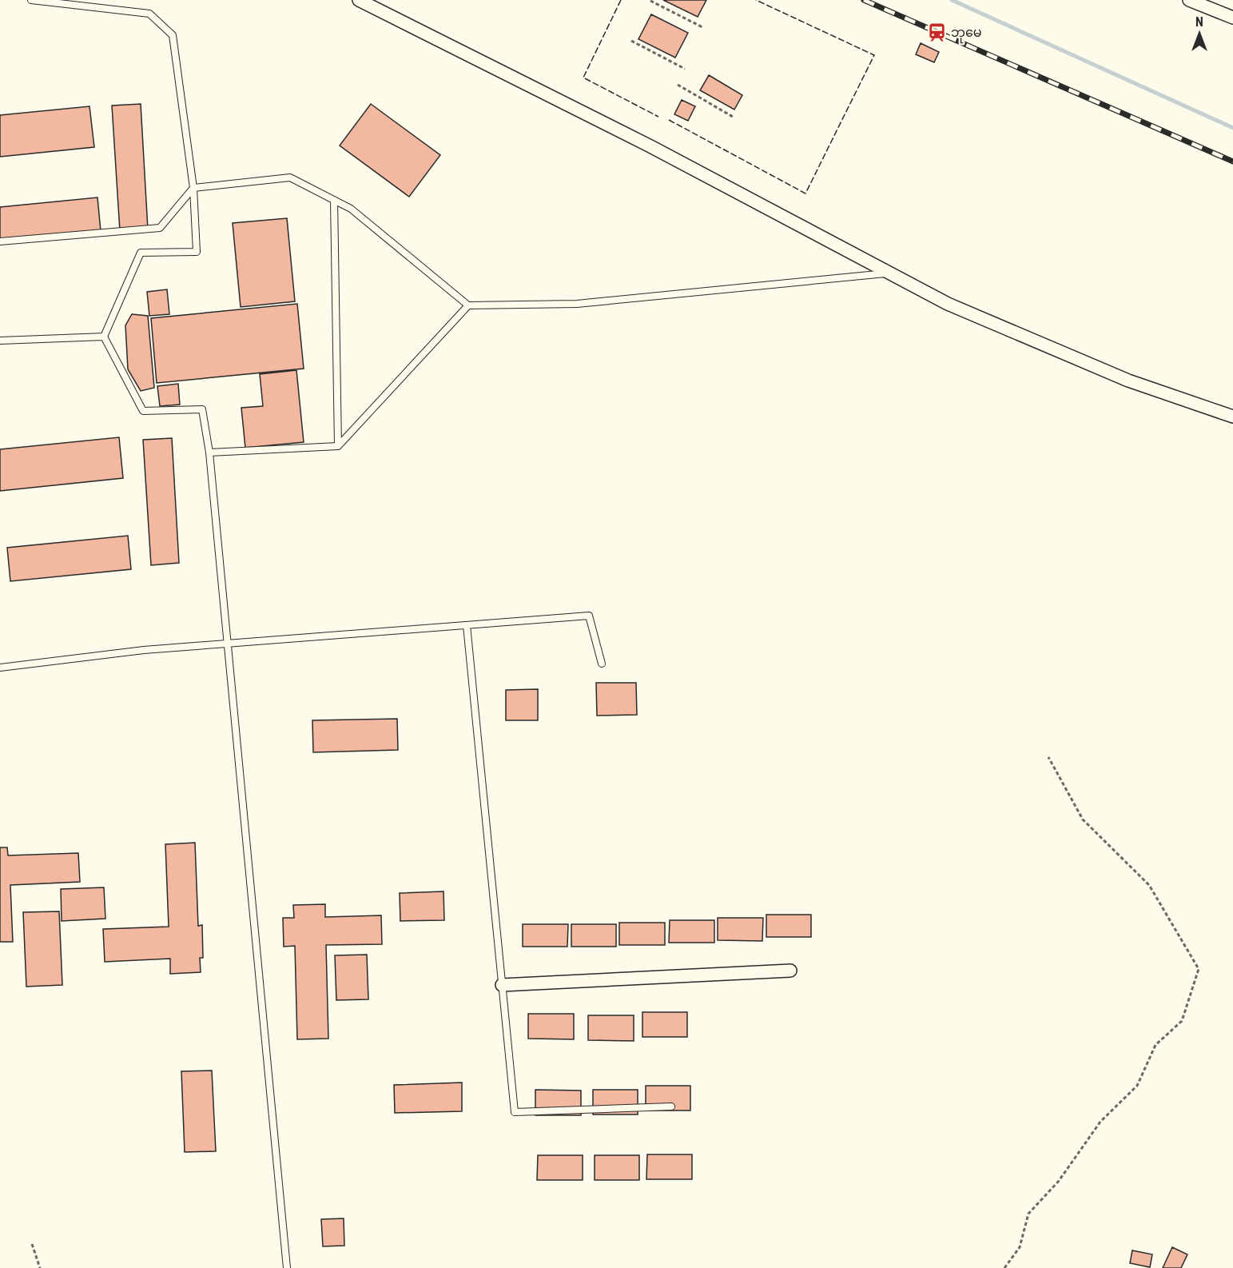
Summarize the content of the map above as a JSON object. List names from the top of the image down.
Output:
{
  "places": {
    "station": ["ဘုမေ"]
  },
  "north": "top"
}
